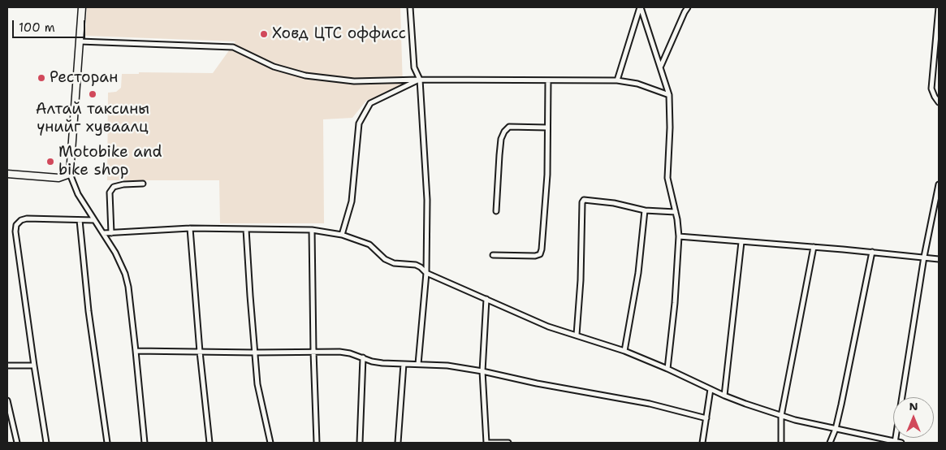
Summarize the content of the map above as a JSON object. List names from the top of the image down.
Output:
{
  "places": [
    "Ховд ЦТС оффисс",
    "Ресторан",
    "Алтай таксины үнийг хуваалц",
    "Motobike and bike shop"
  ],
  "scale_bar": "100 m",
  "north": "top"
}
